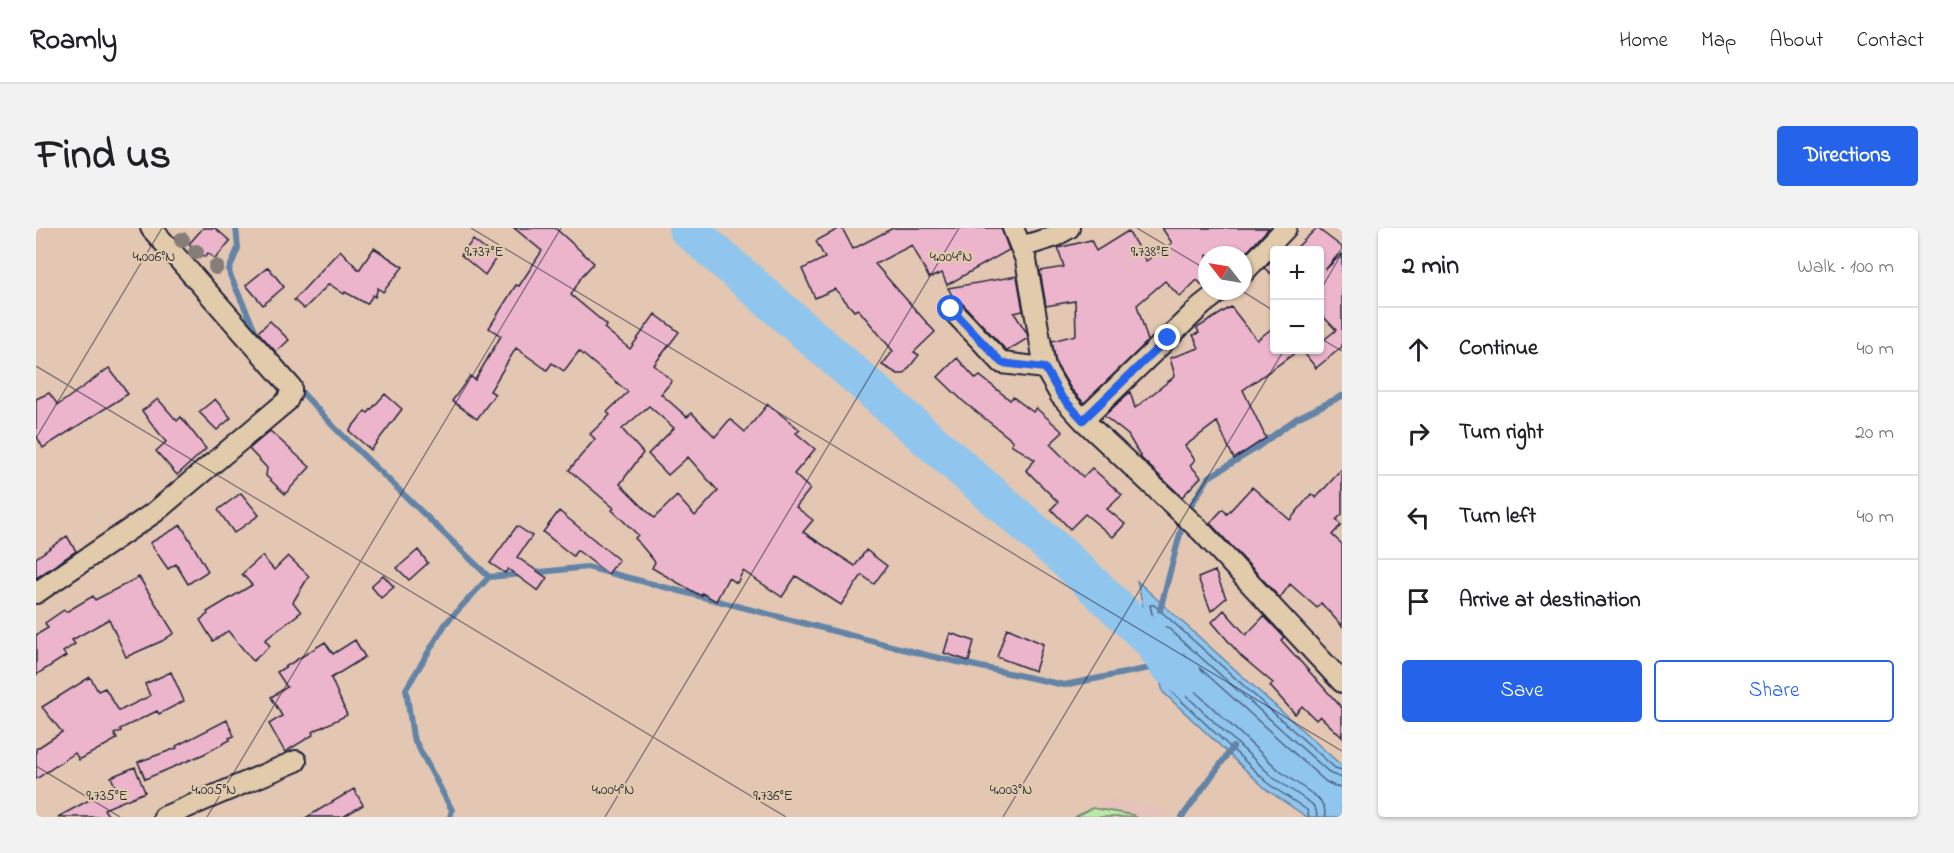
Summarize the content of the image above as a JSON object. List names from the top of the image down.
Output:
{
  "north": "top left",
  "page": {
    "header": "Roamly",
    "nav": [
      "Home",
      "Map",
      "About",
      "Contact"
    ],
    "title": "Find us",
    "buttons": [
      "Directions",
      ["Save", "Share"]
    ],
    "heading": ["2 min", "Walk · 100 m"],
    "map_buttons": ["+", "−"],
    "list": [
      ["Continue", "40 m"],
      ["Turn right", "20 m"],
      ["Turn left", "40 m"],
      "Arrive at destination"
    ]
  },
  "coordinates": [
    "9.737°E",
    "9.738°E",
    "4.004°N",
    "4.006°N",
    "4.005°N",
    "4.003°N",
    "9.735°E",
    "9.736°E"
  ]
}
